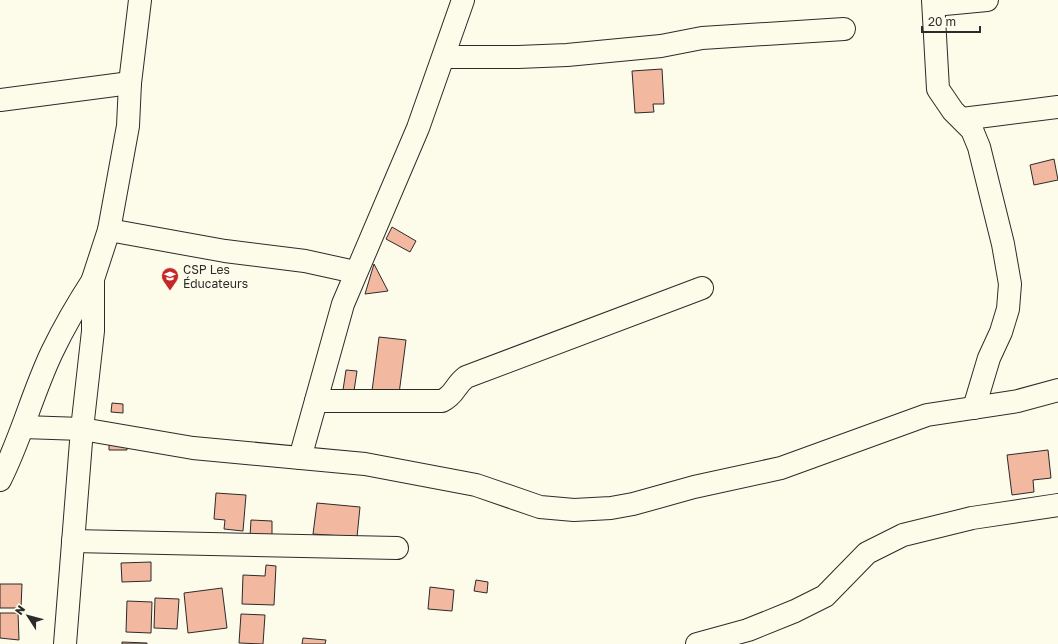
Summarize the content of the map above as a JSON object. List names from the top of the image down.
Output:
{
  "places": {
    "school or university": ["CSP Les Éducateurs"]
  },
  "scale_bar": "20 m",
  "north": "top left"
}
